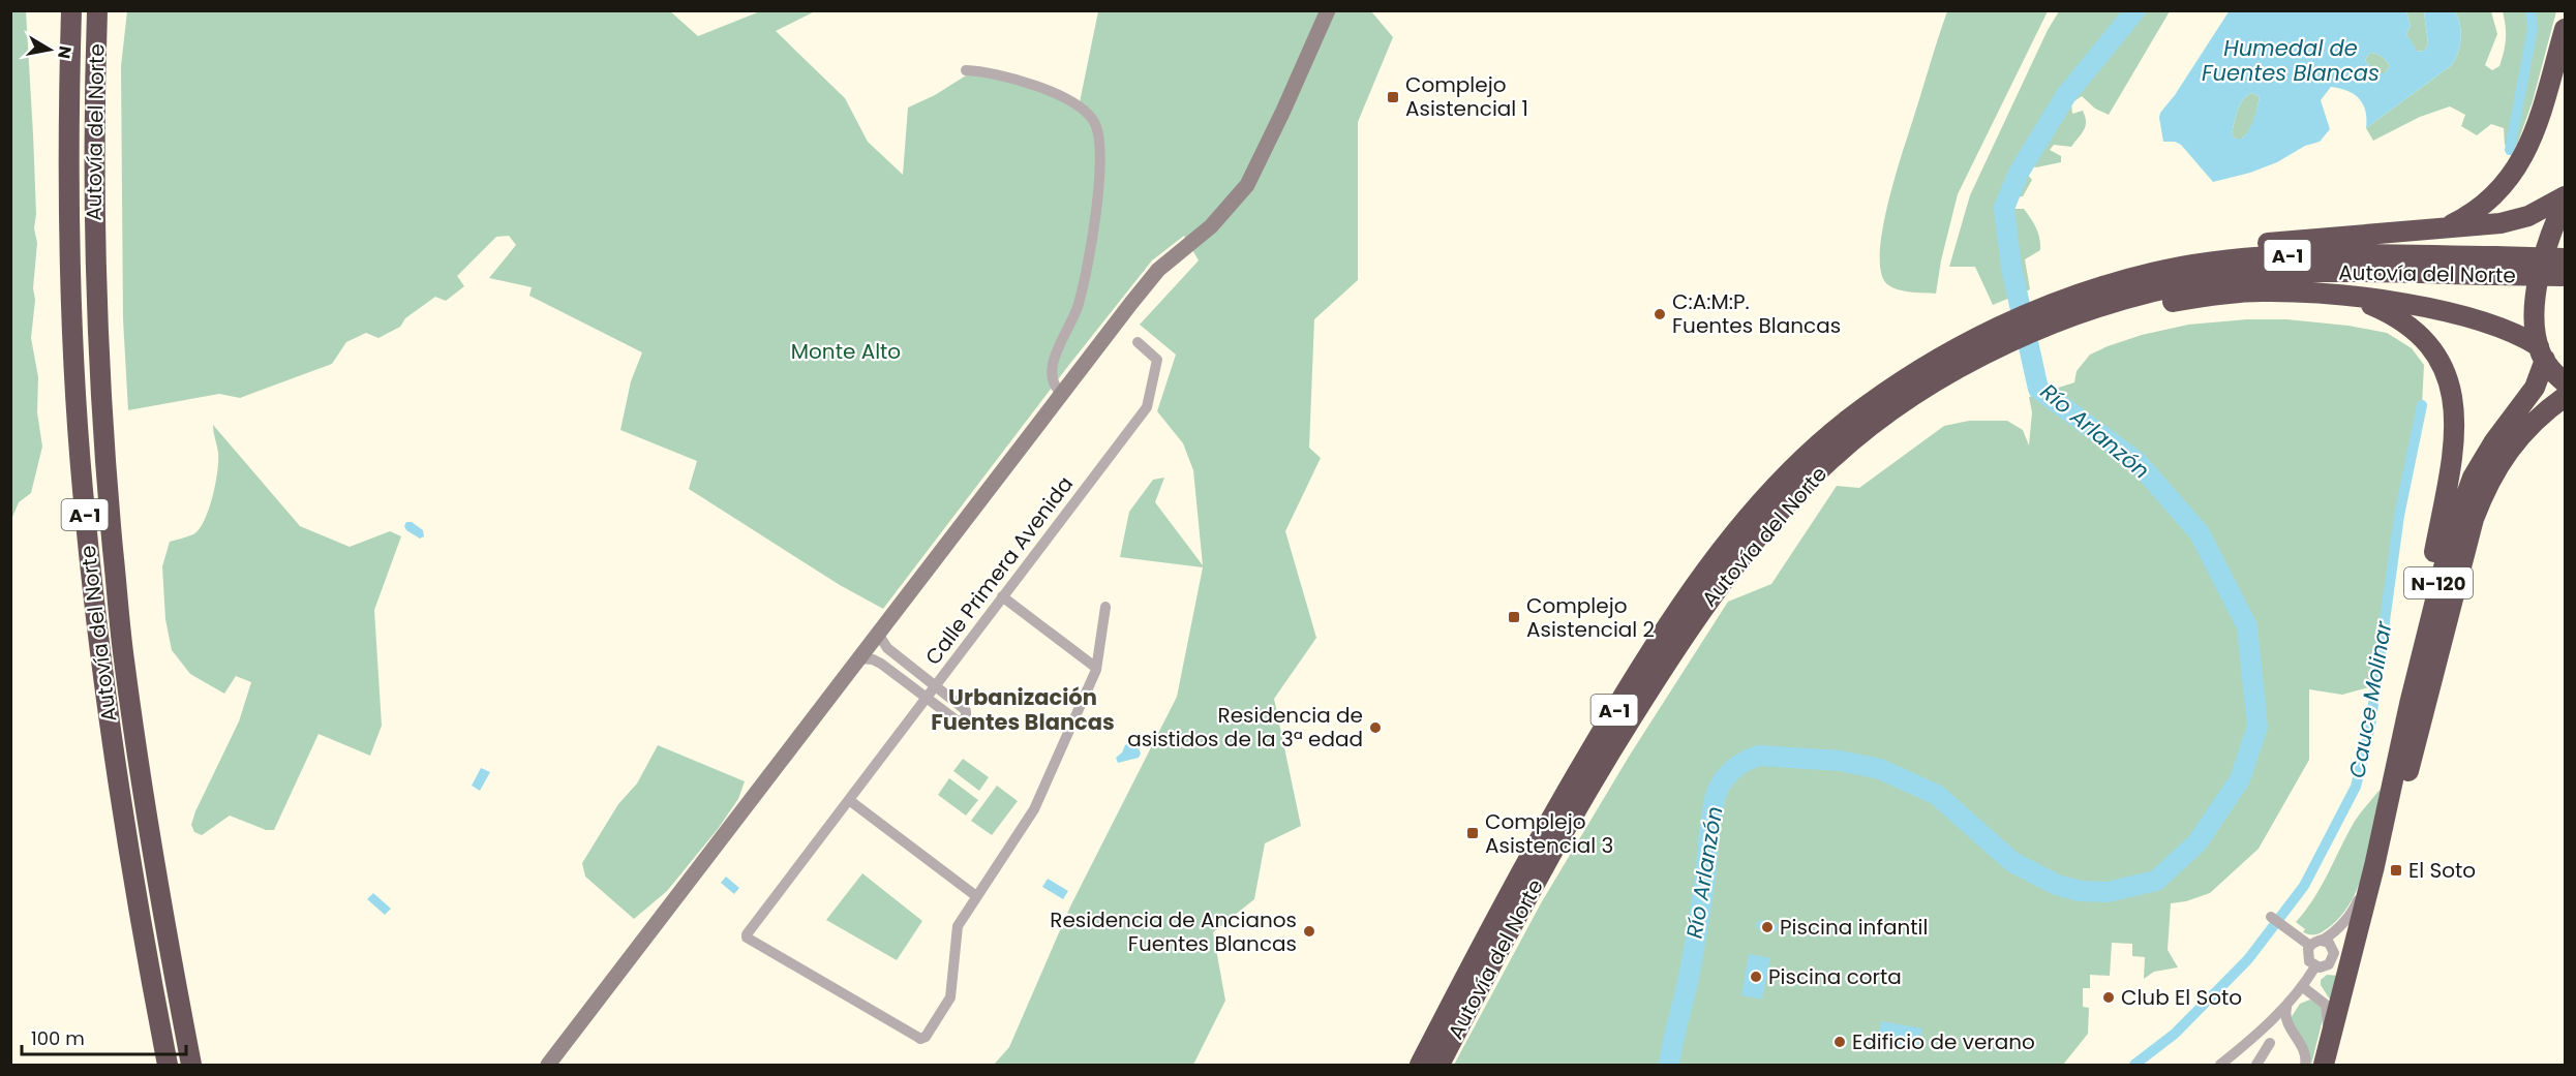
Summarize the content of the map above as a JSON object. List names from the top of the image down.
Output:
{
  "streets": {
    "highway": ["Autovía del Norte", "A-1", "N-120"],
    "street": ["Calle Primera Avenida"]
  },
  "crossings": [
    ["Autovía del Norte", "A-1"]
  ],
  "districts": ["Urbanización Fuentes Blancas"],
  "water": ["Humedal de Fuentes Blancas", "Río Arlanzón", "Cauce Molinar"],
  "parks": ["Monte Alto"],
  "places": {
    "transit": [
      "Complejo Asistencial 1",
      "Complejo Asistencial 2",
      "Complejo Asistencial 3",
      "El Soto"
    ],
    "other": [
      "C:A:M:P. Fuentes Blancas",
      "Residencia de asistidos de la 3ª edad",
      "Piscina infantil",
      "Residencia de Ancianos Fuentes Blancas",
      "Piscina corta",
      "Club El Soto",
      "Edificio de verano"
    ]
  },
  "scale_bar": "100 m",
  "north": "right"
}
